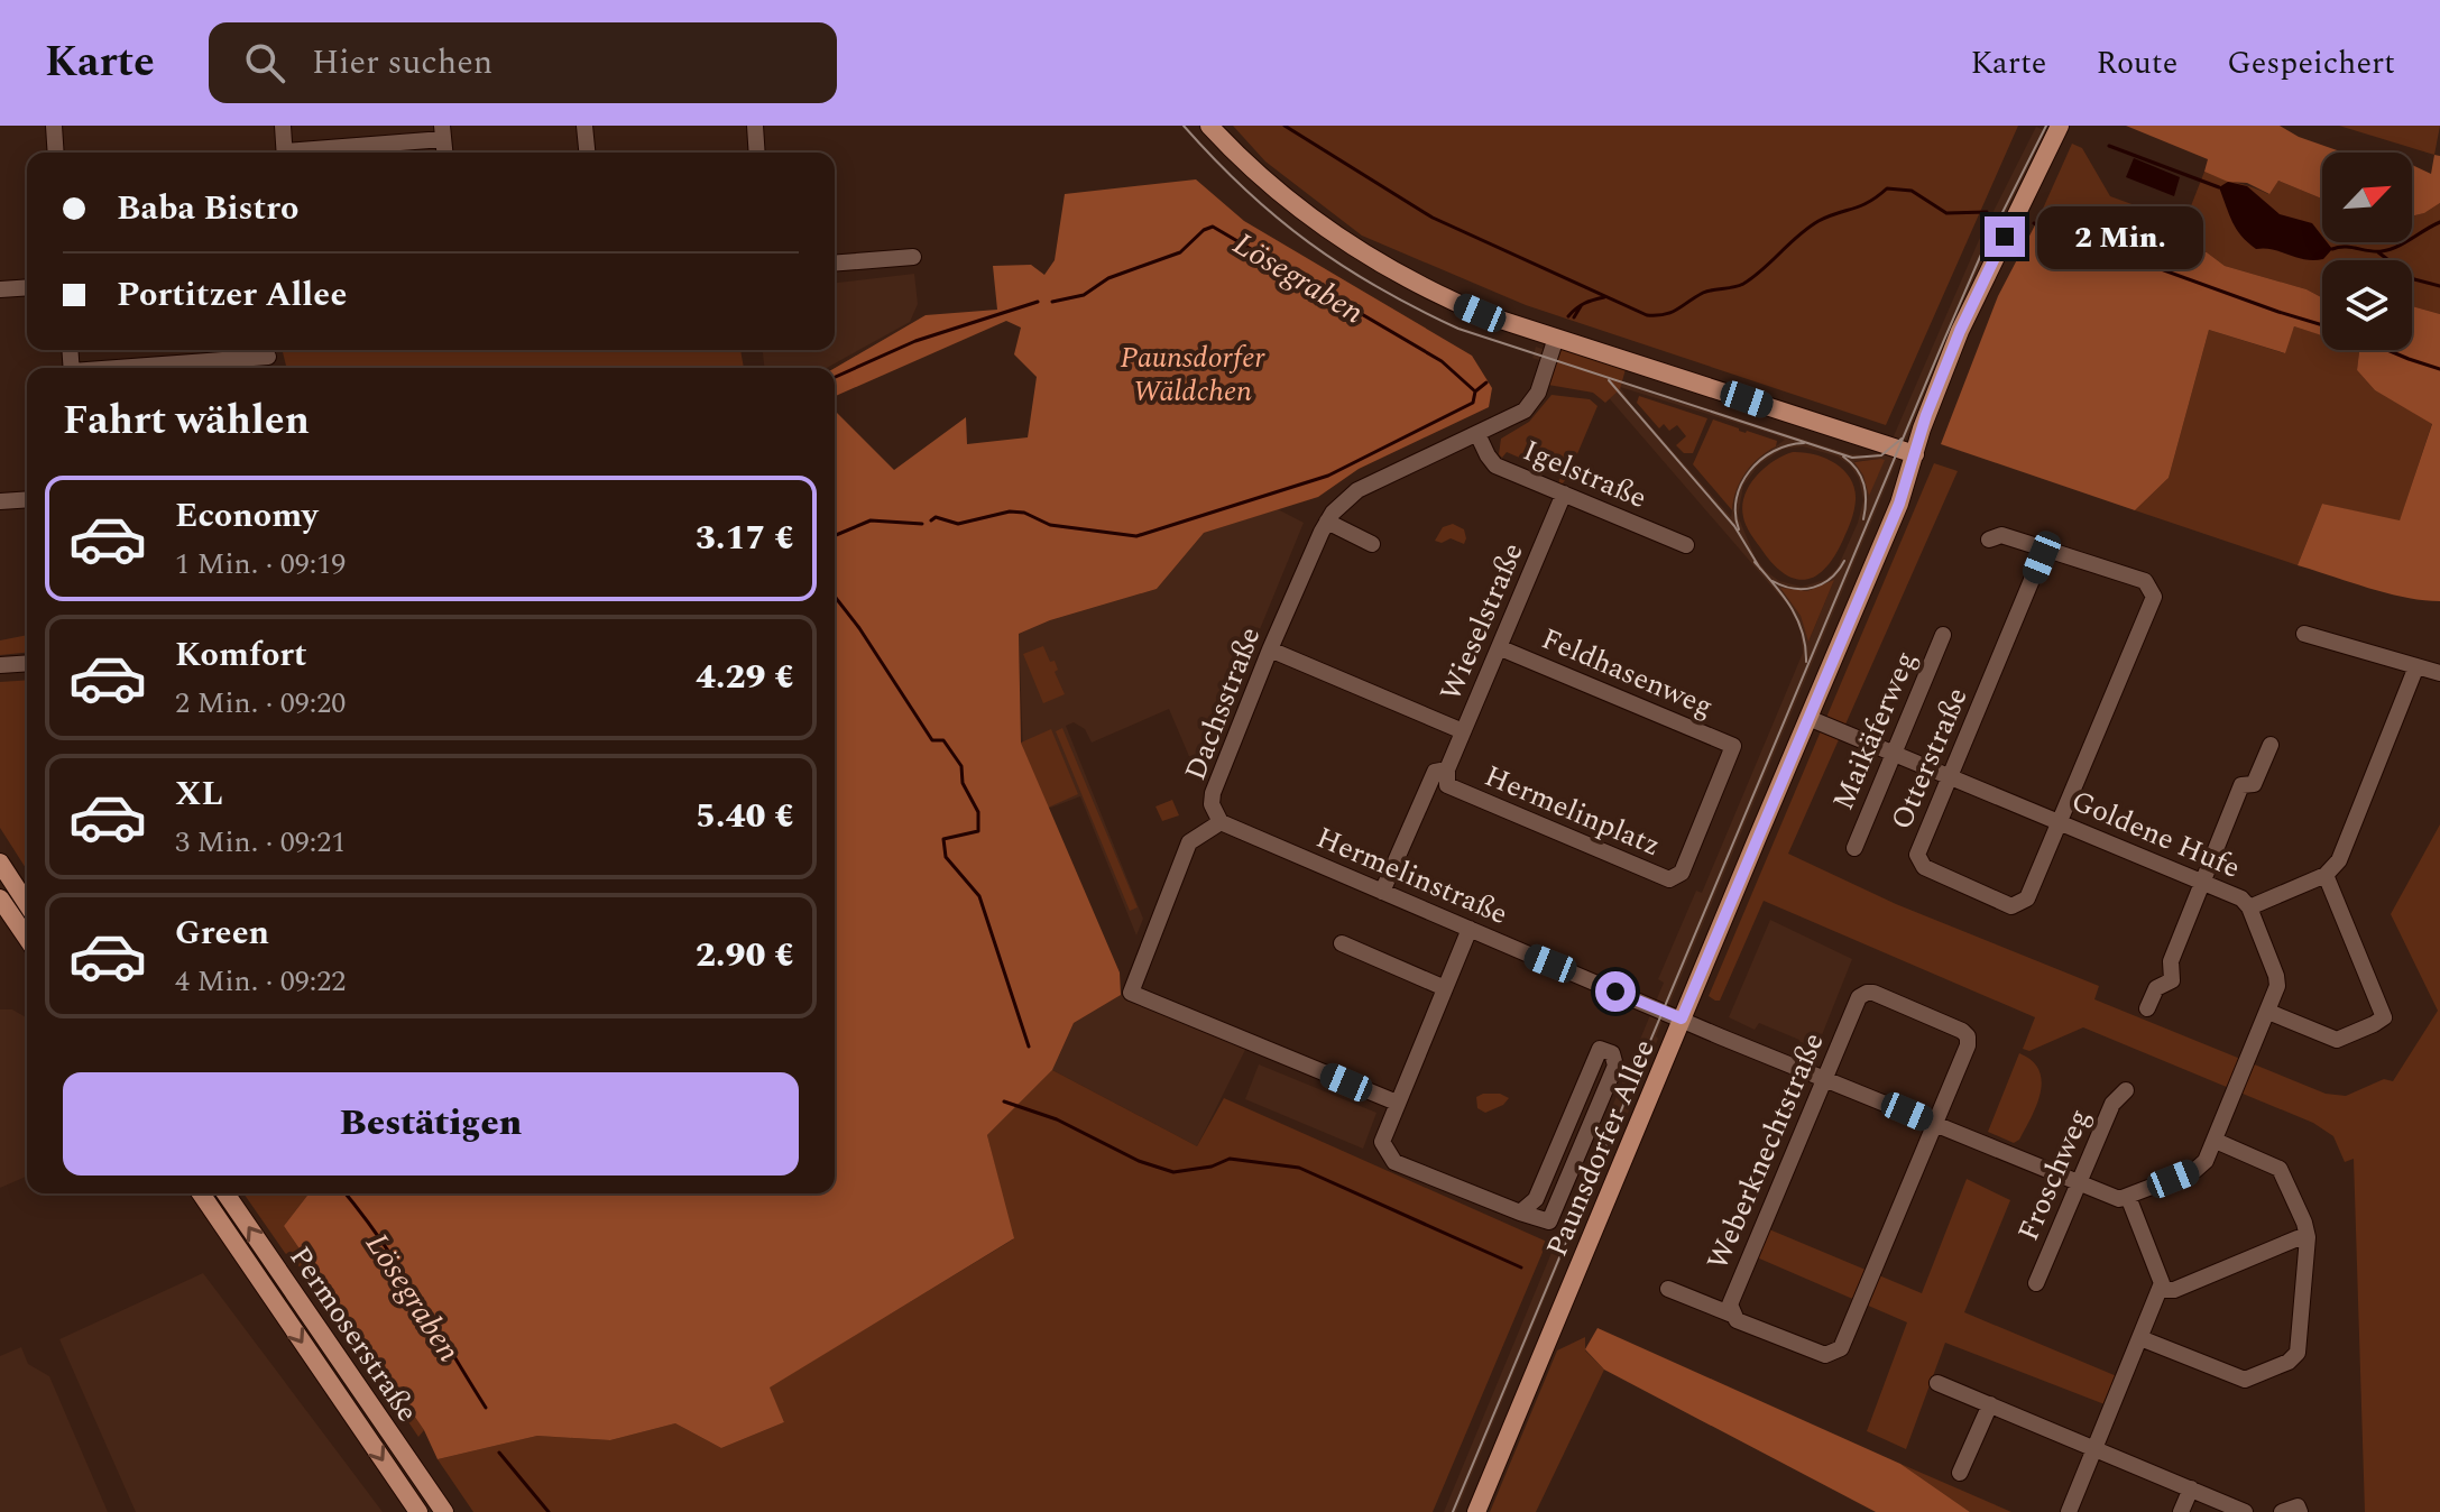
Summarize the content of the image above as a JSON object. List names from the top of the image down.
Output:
{
  "streets": {
    "main road": ["Paunsdorfer Allee", "Permoserstraße"],
    "street": [
      "Igelstraße",
      "Wieselstraße",
      "Feldhasenweg",
      "Dachsstraße",
      "Maikäferweg",
      "Otterstraße",
      "Hermelinplatz",
      "Goldene Hufe",
      "Hermelinstraße",
      "Weberknechtstraße",
      "Froschweg"
    ]
  },
  "crossings": [
    ["Igelstraße", "Wieselstraße"],
    ["Igelstraße", "Dachsstraße"],
    ["Wieselstraße", "Feldhasenweg"],
    ["Wieselstraße", "Hermelinplatz"],
    ["Feldhasenweg", "Hermelinplatz"],
    ["Dachsstraße", "Hermelinstraße"],
    ["Maikäferweg", "Goldene Hufe"],
    ["Otterstraße", "Goldene Hufe"],
    ["Hermelinplatz", "Hermelinstraße"],
    ["Goldene Hufe", "Paunsdorfer Allee"],
    ["Hermelinstraße", "Paunsdorfer Allee"]
  ],
  "water": ["Lösegraben"],
  "parks": ["Paunsdorfer Wäldchen"],
  "north": "top right",
  "page": {
    "header": "Karte",
    "search": "Hier suchen",
    "nav": ["Karte", "Route", "Gespeichert"],
    "banner": ["Baba Bistro", "Portitzer Allee"],
    "bubble": "2 Min.",
    "heading": "Fahrt wählen",
    "list": [
      {
        "name": "Economy",
        "note": "1 Min. · 09:19",
        "value": "3.17 €"
      },
      {
        "name": "Komfort",
        "note": "2 Min. · 09:20",
        "value": "4.29 €"
      },
      {
        "name": "XL",
        "note": "3 Min. · 09:21",
        "value": "5.40 €"
      },
      {
        "name": "Green",
        "note": "4 Min. · 09:22",
        "value": "2.90 €"
      }
    ],
    "buttons": "Bestätigen"
  }
}
